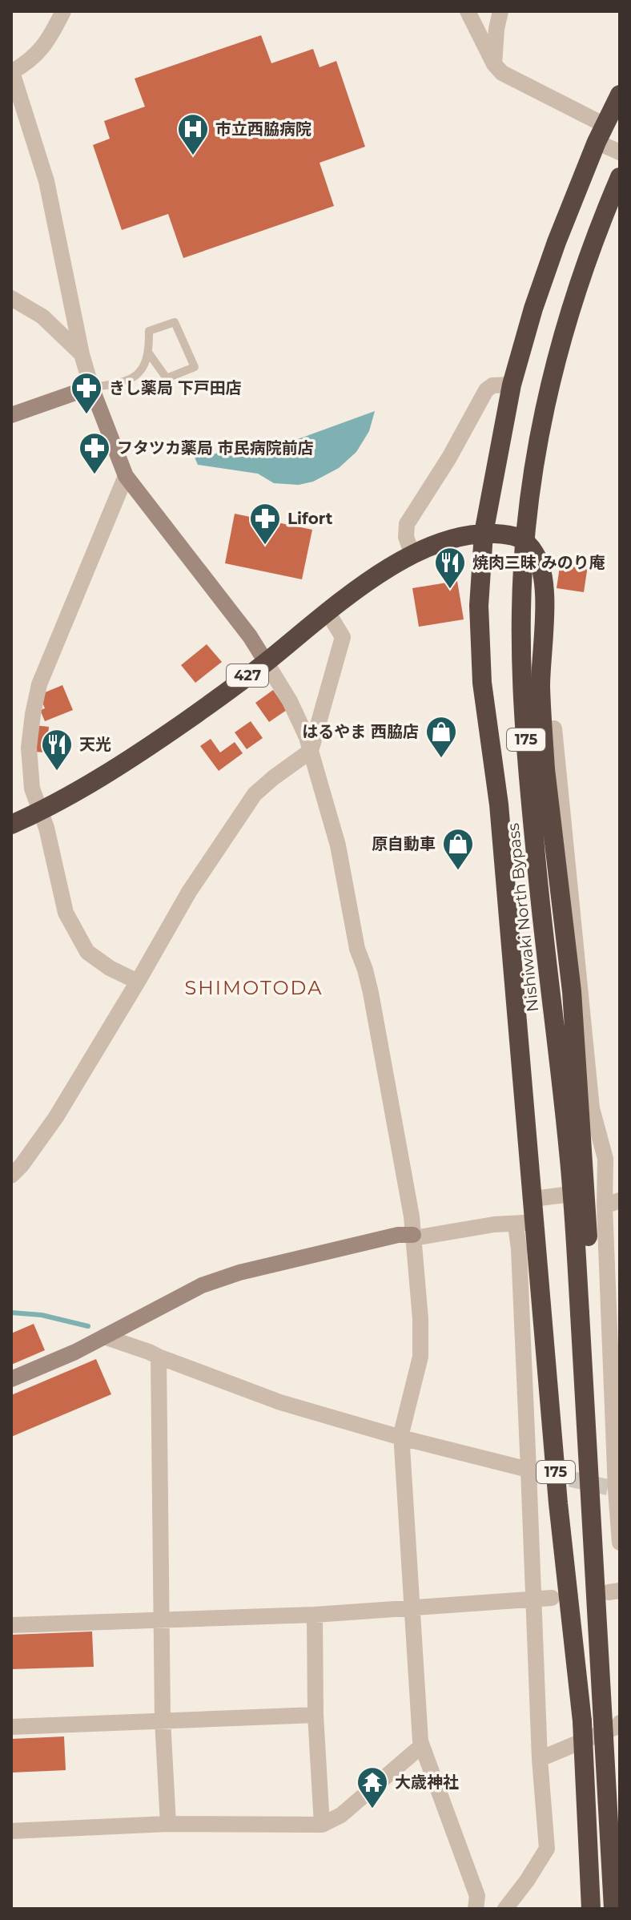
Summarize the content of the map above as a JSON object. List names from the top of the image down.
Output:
{
  "streets": {
    "highway": ["427", "175", "Nishiwaki North Bypass"]
  },
  "crossings": [
    ["427", "175"],
    ["175", "Nishiwaki North Bypass"]
  ],
  "districts": ["SHIMOTODA"],
  "places": {
    "hospital": ["市立西脇病院"],
    "pharmacy": ["きし薬局 下戸田店", "フタツカ薬局 市民病院前店", "Lifort"],
    "restaurant": ["焼肉三昧 みのり庵", "天光"],
    "shop": ["はるやま 西脇店", "原自動車"],
    "temple": ["大歳神社"]
  }
}
